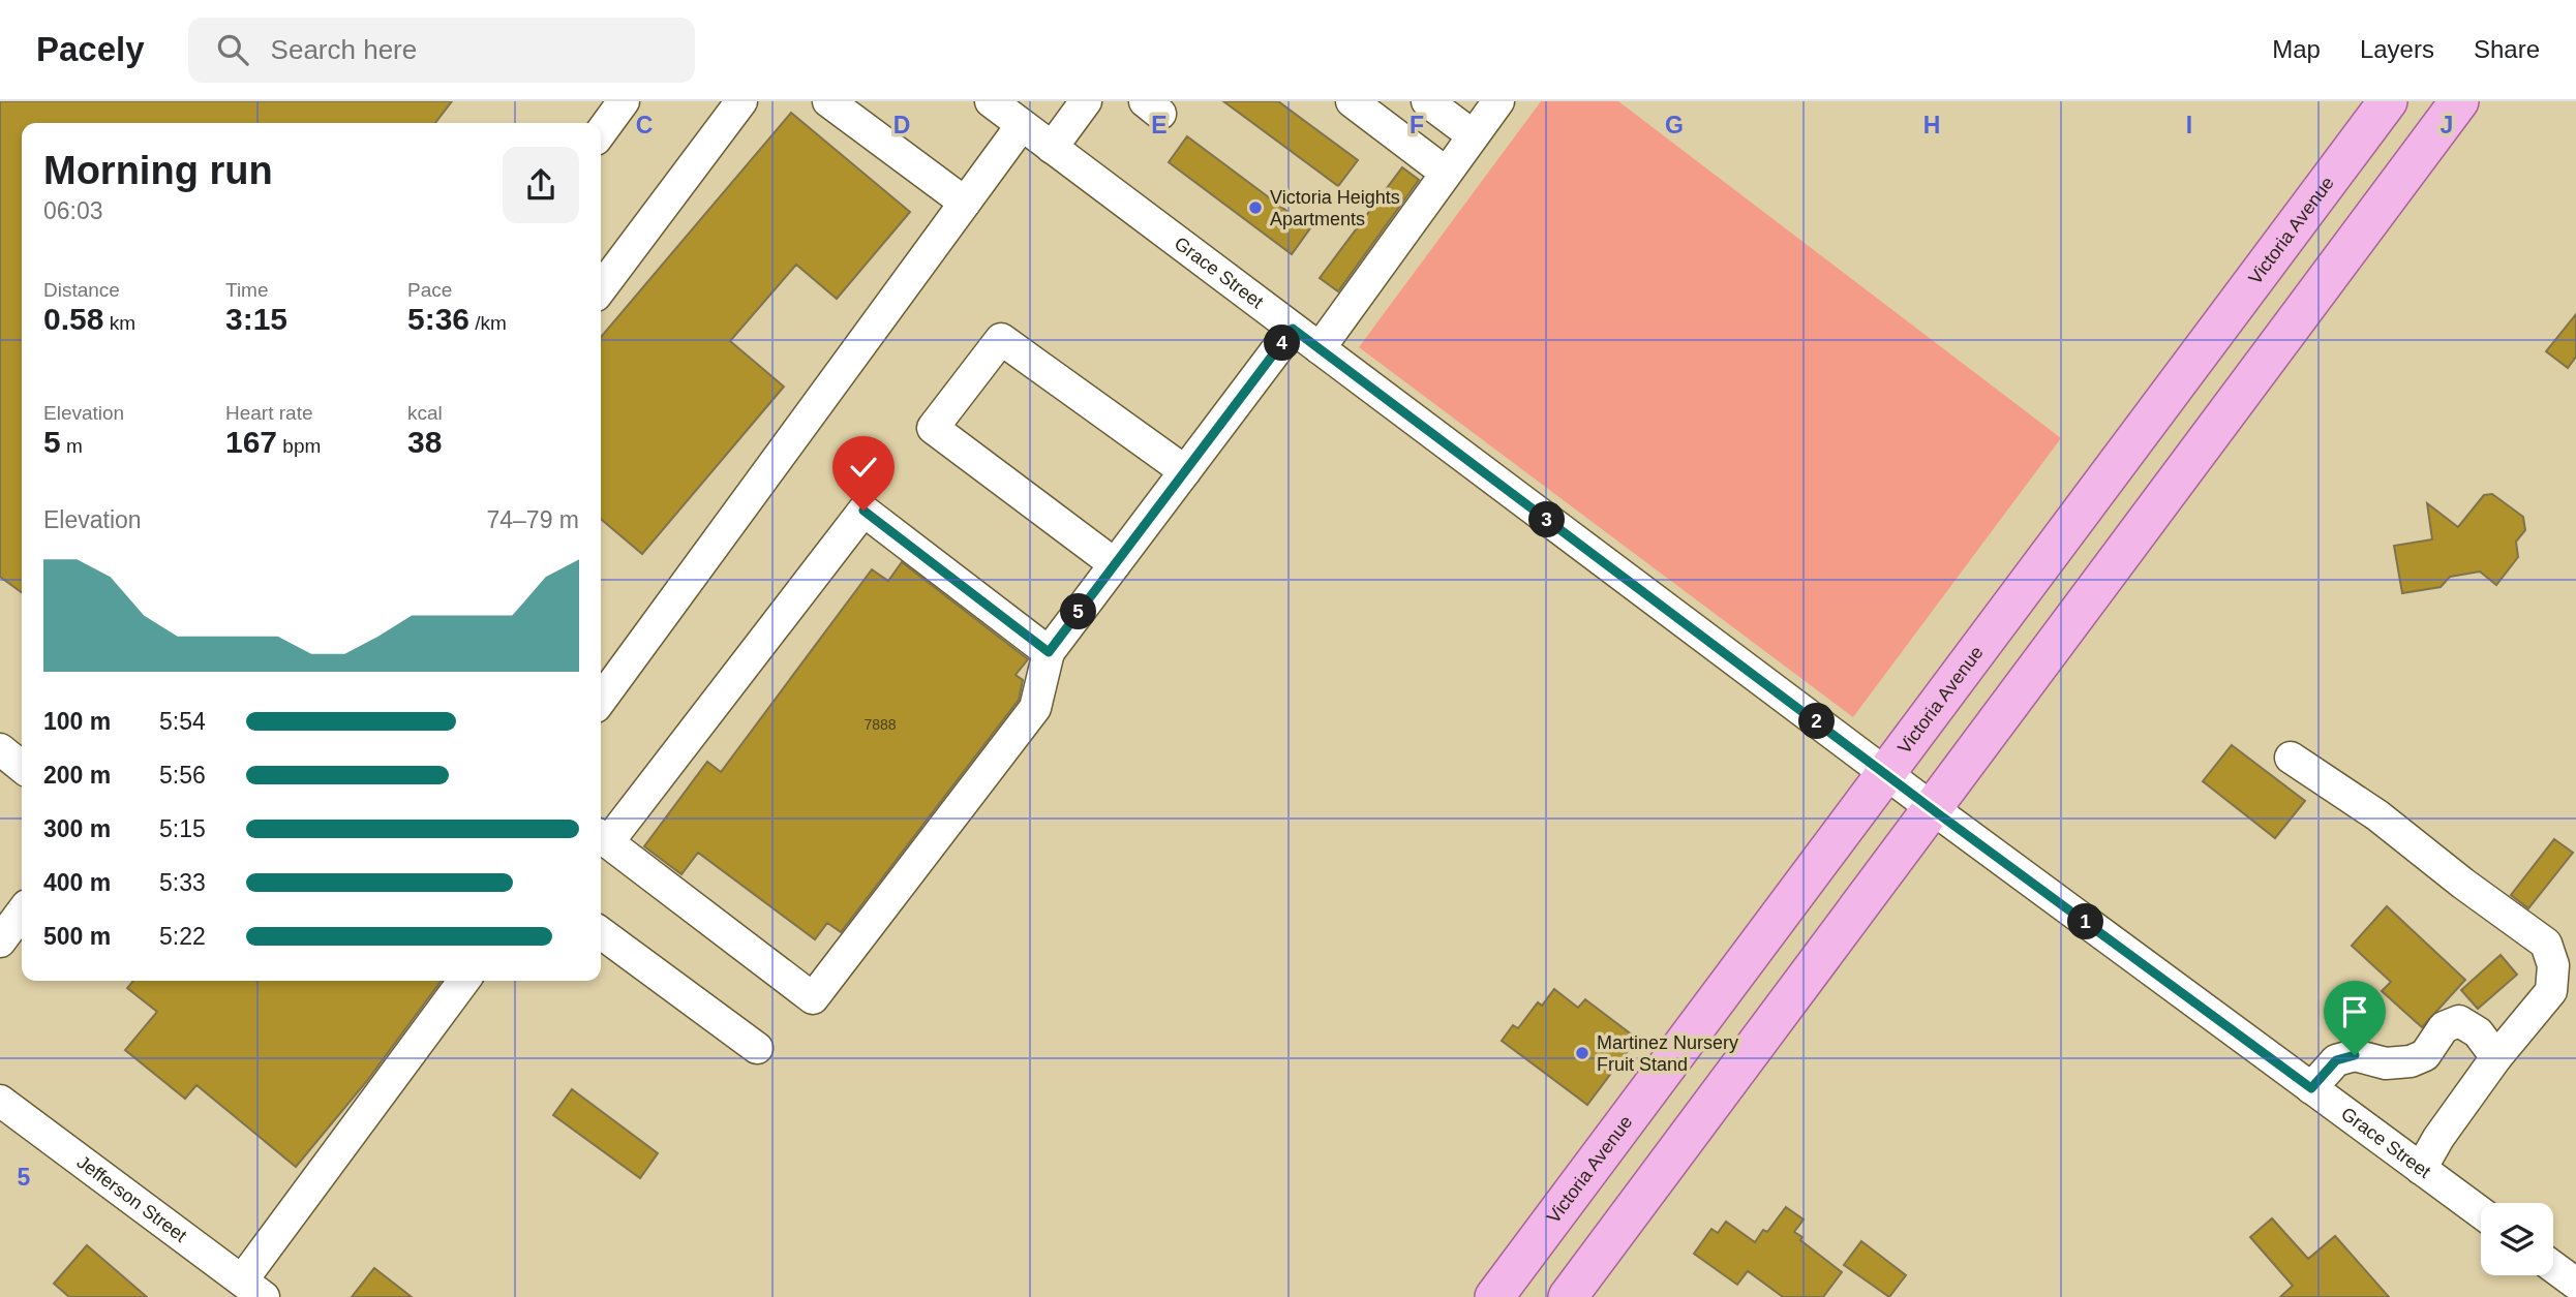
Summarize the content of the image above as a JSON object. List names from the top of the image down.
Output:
{
  "streets": {
    "main road": ["Victoria Avenue"],
    "street": ["Grace Street", "Jefferson Street"]
  },
  "crossings": [
    ["Victoria Avenue", "Grace Street"]
  ],
  "places": ["Victoria Heights Apartments", "Martinez Nursery Fruit Stand"],
  "house_numbers": ["7888"],
  "page": {
    "header": "Pacely",
    "search": "Search here",
    "nav": ["Map", "Layers", "Share"],
    "heading": ["Morning run", "06:03"],
    "stats": [
      ["Distance", "0.58 km"],
      ["Time", "3:15"],
      ["Pace", "5:36 /km"],
      ["Elevation", "5 m"],
      ["Heart rate", "167 bpm"],
      ["kcal", "38"]
    ],
    "pins": [
      "4",
      "3",
      "5",
      "2",
      "1"
    ],
    "chart": ["Elevation", "74–79 m"],
    "list": [
      {
        "name": "100 m",
        "note": "5:54"
      },
      {
        "name": "200 m",
        "note": "5:56"
      },
      {
        "name": "300 m",
        "note": "5:15"
      },
      {
        "name": "400 m",
        "note": "5:33"
      },
      {
        "name": "500 m",
        "note": "5:22"
      }
    ]
  },
  "grid": {
    "columns": [
      "C",
      "D",
      "E",
      "F",
      "G",
      "H",
      "I",
      "J"
    ],
    "rows": ["5"]
  }
}
